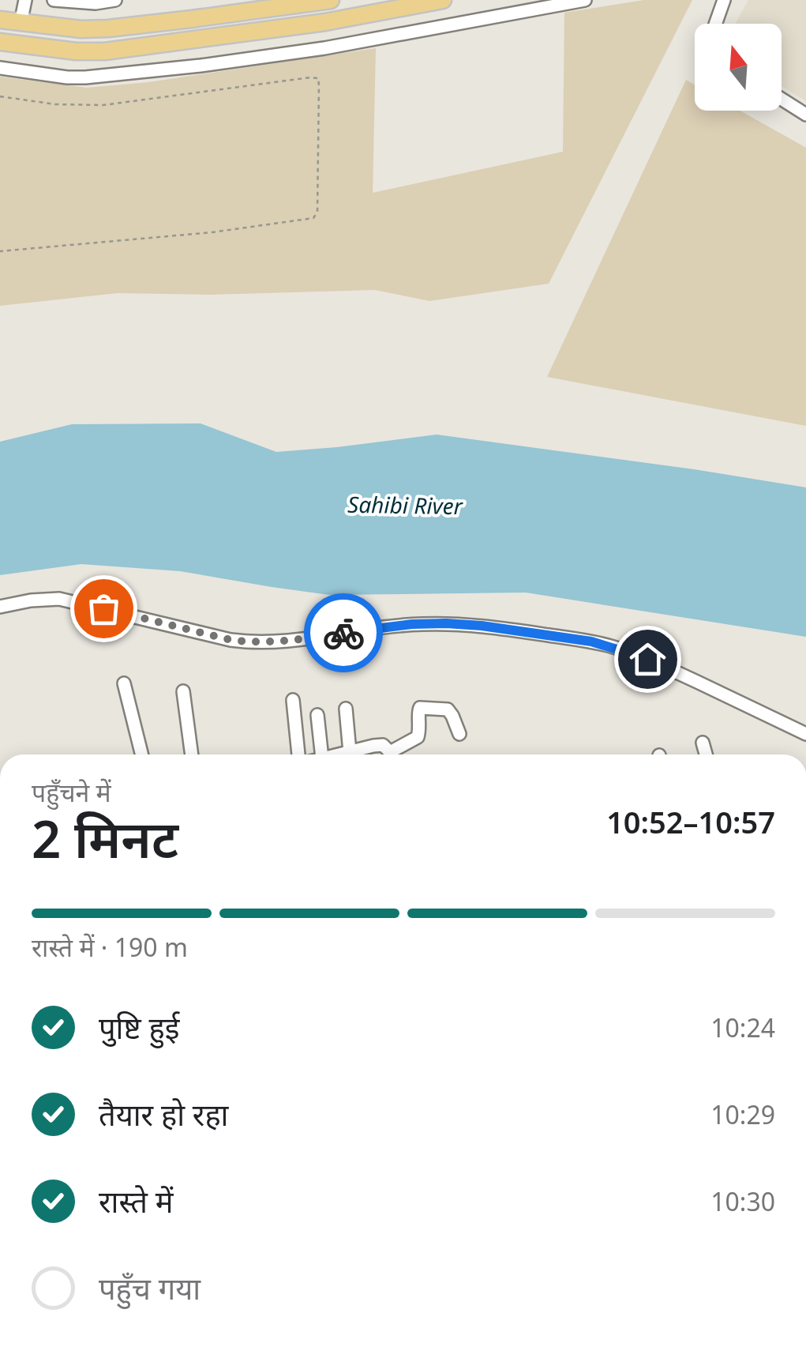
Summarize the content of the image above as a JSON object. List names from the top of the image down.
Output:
{
  "water": ["Sahibi River"],
  "north": "top",
  "page": {
    "heading": ["2 मिनट", "पहुँचने में", "10:52–10:57"],
    "bar": "रास्ते में · 190 m",
    "list": [
      ["पुष्टि हुई", "10:24"],
      ["तैयार हो रहा", "10:29"],
      ["रास्ते में", "10:30"],
      "पहुँच गया"
    ]
  }
}
